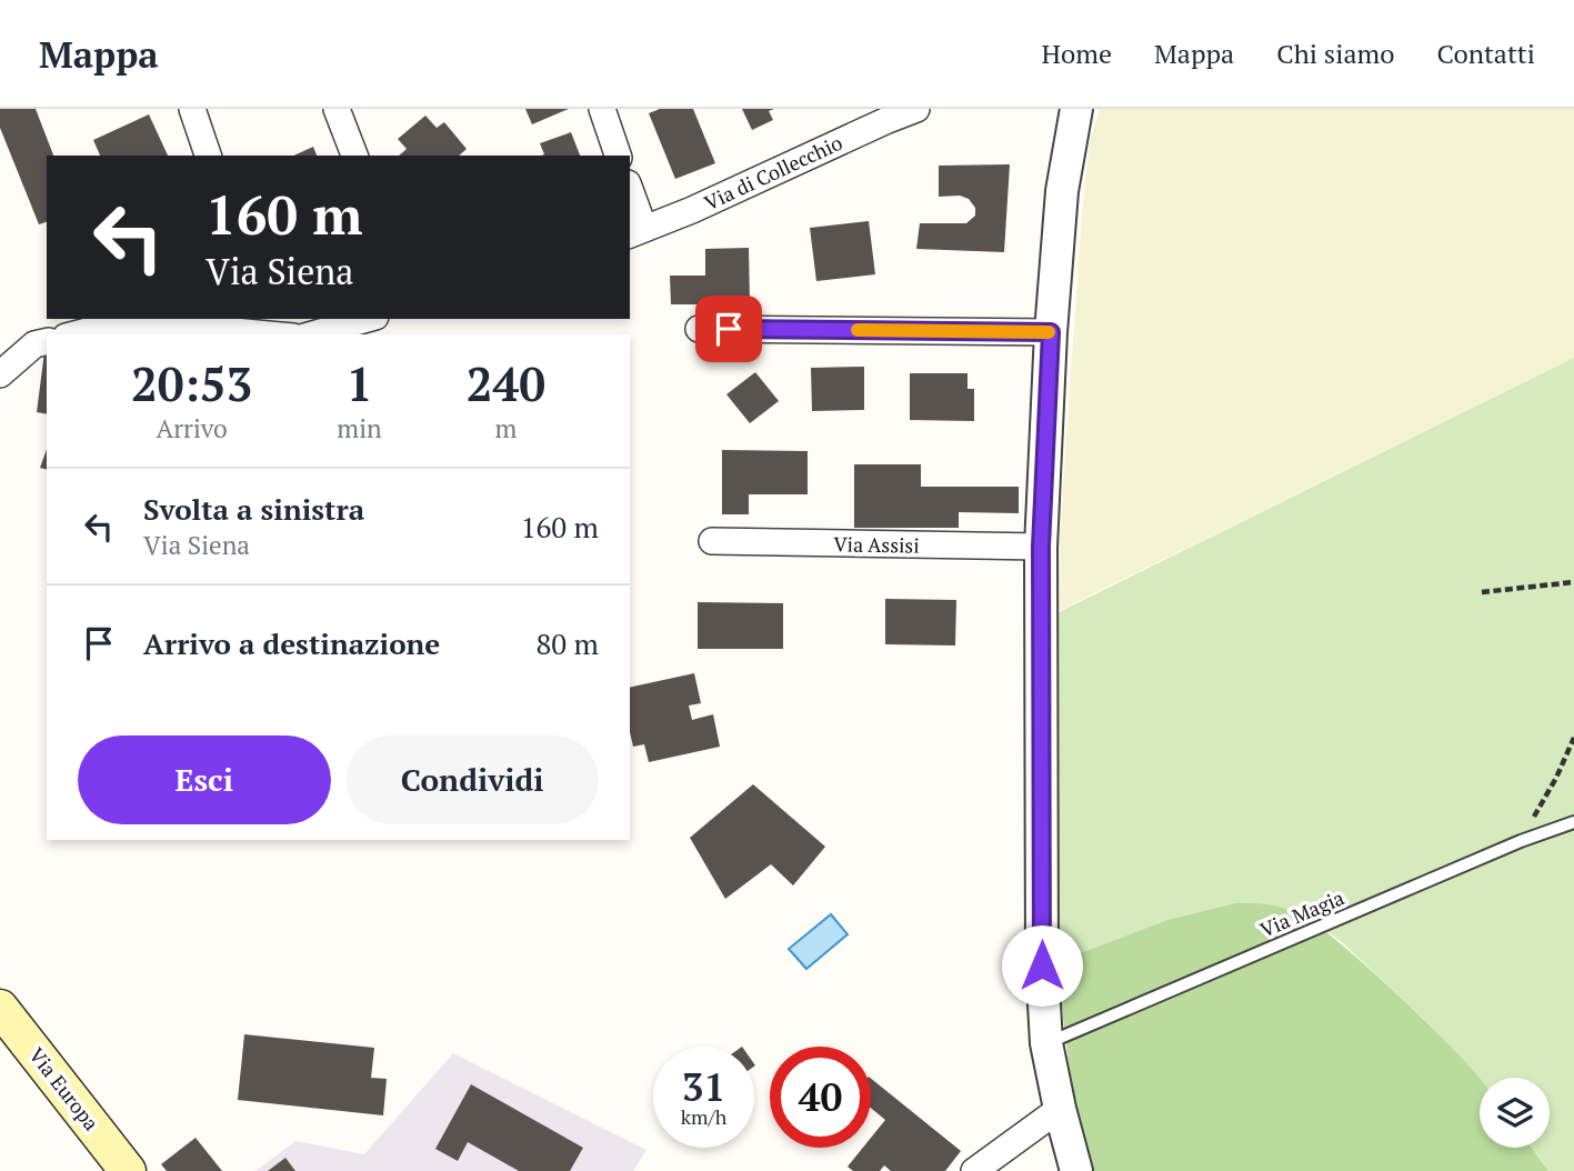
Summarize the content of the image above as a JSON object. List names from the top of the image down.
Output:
{
  "streets": {
    "main road": ["Via Europa"],
    "street": ["Via di Collecchio", "Via Assisi"],
    "lane": ["Via Magia"]
  },
  "page": {
    "header": "Mappa",
    "nav": [
      "Home",
      "Mappa",
      "Chi siamo",
      "Contatti"
    ],
    "turn": ["160 m", "Via Siena"],
    "eta": [
      "20:53",
      "Arrivo",
      "1",
      "min",
      "240",
      "m"
    ],
    "list": [
      {
        "name": "Svolta a sinistra",
        "note": "Via Siena",
        "value": "160 m"
      },
      {
        "name": "Arrivo a destinazione",
        "value": "80 m"
      }
    ],
    "buttons": ["Esci", "Condividi"],
    "speed": "31 km/h",
    "limit": "40"
  }
}
